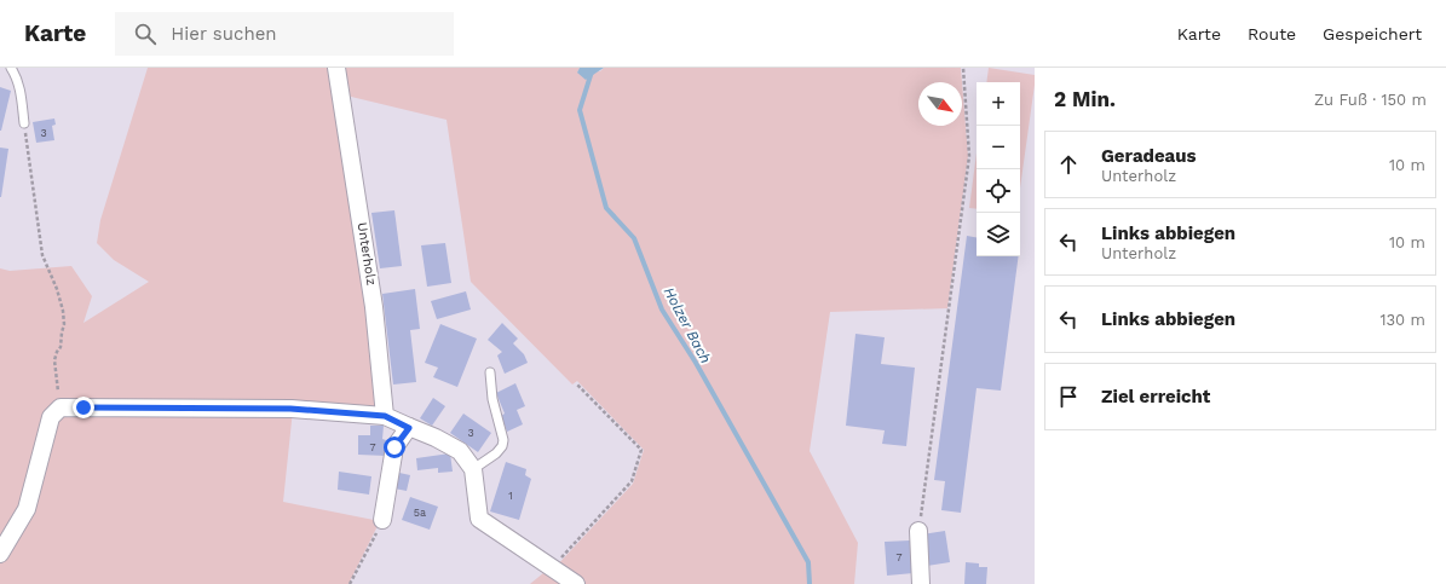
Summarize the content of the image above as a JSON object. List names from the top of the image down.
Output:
{
  "streets": {
    "street": ["Unterholz"]
  },
  "water": ["Holzer Bach"],
  "house_numbers": [
    "3",
    "3",
    "7",
    "1",
    "5a",
    "7"
  ],
  "north": "bottom right",
  "page": {
    "header": "Karte",
    "search": "Hier suchen",
    "nav": ["Karte", "Route", "Gespeichert"],
    "heading": ["2 Min.", "Zu Fuß · 150 m"],
    "map_buttons": ["+", "−"],
    "list": [
      ["Geradeaus", "Unterholz", "10 m"],
      ["Links abbiegen", "Unterholz", "10 m"],
      ["Links abbiegen", "130 m"],
      "Ziel erreicht"
    ]
  }
}
